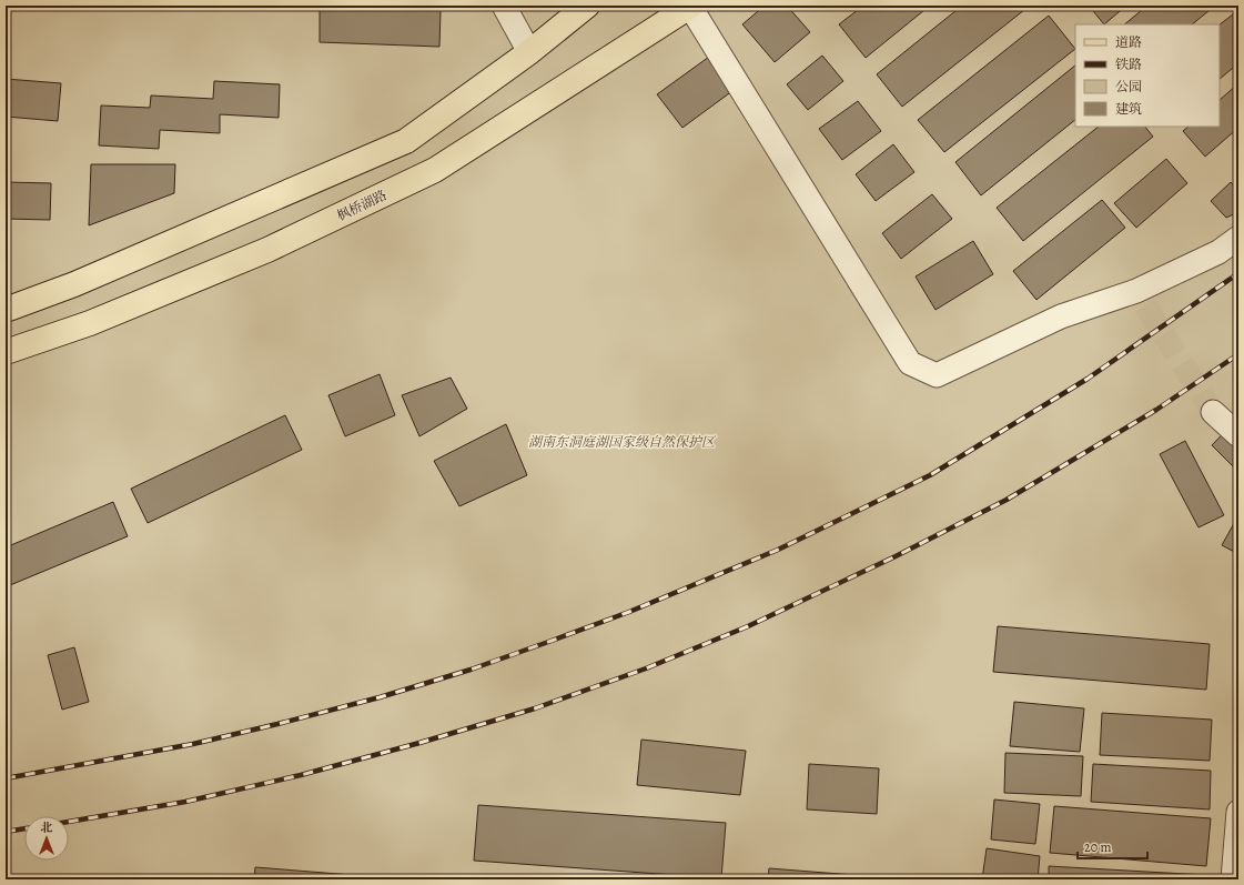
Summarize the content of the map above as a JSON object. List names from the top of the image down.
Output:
{
  "streets": {
    "main road": ["枫桥湖路"]
  },
  "parks": ["湖南东洞庭湖国家级自然保护区"],
  "legend": [
    "道路",
    "铁路",
    "公园",
    "建筑"
  ],
  "scale_bar": "20 m",
  "north": "top"
}
